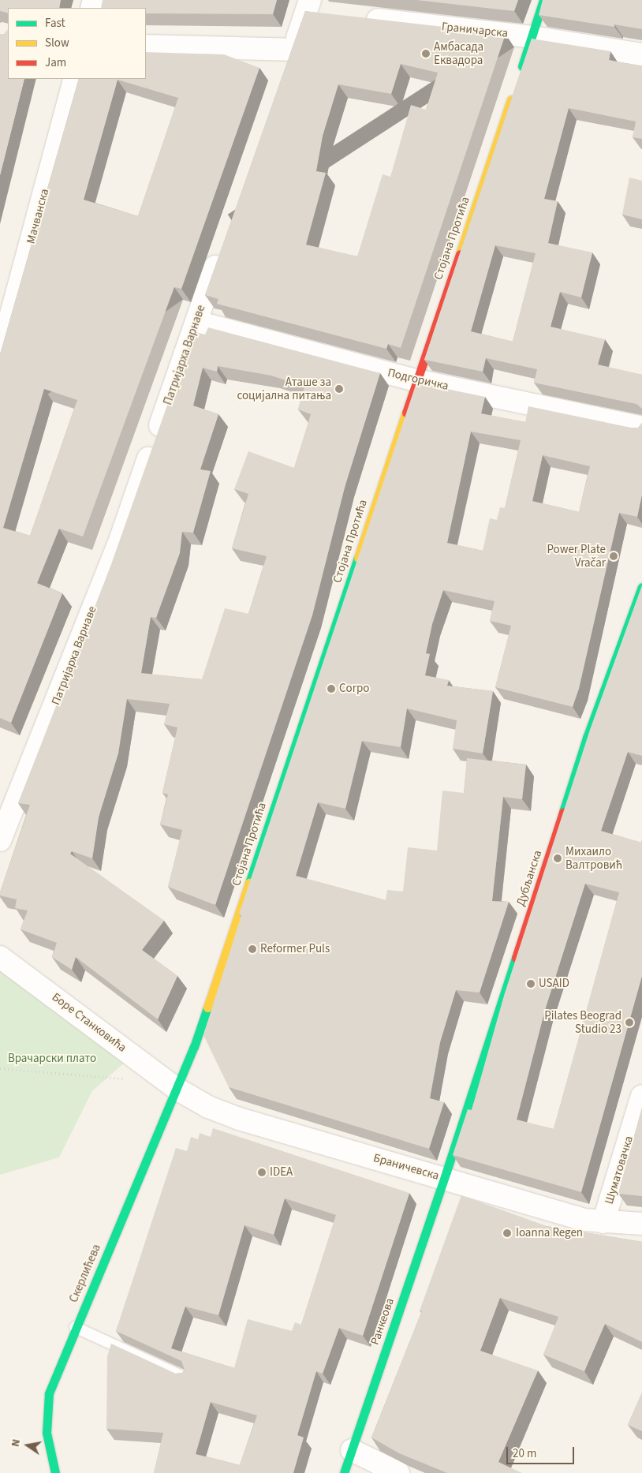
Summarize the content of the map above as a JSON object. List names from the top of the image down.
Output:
{
  "streets": {
    "street": [
      "Граничарска",
      "Мачванска",
      "Стојана Протића",
      "Патријарха Варнаве",
      "Подгоричка",
      "Дубљанска",
      "Боре Станковића",
      "Браничевска",
      "Шуматовачка",
      "Скерлићева",
      "Ранкеова"
    ]
  },
  "crossings": [
    ["Стојана Протића", "Подгоричка"],
    ["Стојана Протића", "Боре Станковића"],
    ["Стојана Протића", "Браничевска"],
    ["Стојана Протића", "Скерлићева"],
    ["Патријарха Варнаве", "Подгоричка"],
    ["Дубљанска", "Браничевска"],
    ["Дубљанска", "Ранкеова"],
    ["Боре Станковића", "Браничевска"],
    ["Боре Станковића", "Скерлићева"],
    ["Браничевска", "Шуматовачка"],
    ["Браничевска", "Скерлићева"],
    ["Браничевска", "Ранкеова"]
  ],
  "parks": ["Врачарски плато"],
  "places": [
    "Амбасада Еквадора",
    "Аташе за социјална питања",
    "Power Plate Vračar",
    "Corpo",
    "Михаило Валтровић",
    "Reformer Puls",
    "USAID",
    "Pilates Beograd Studio 23",
    "IDEA",
    "Ioanna Regen"
  ],
  "legend": ["Fast", "Slow", "Jam"],
  "scale_bar": "20 m",
  "north": "left"
}
